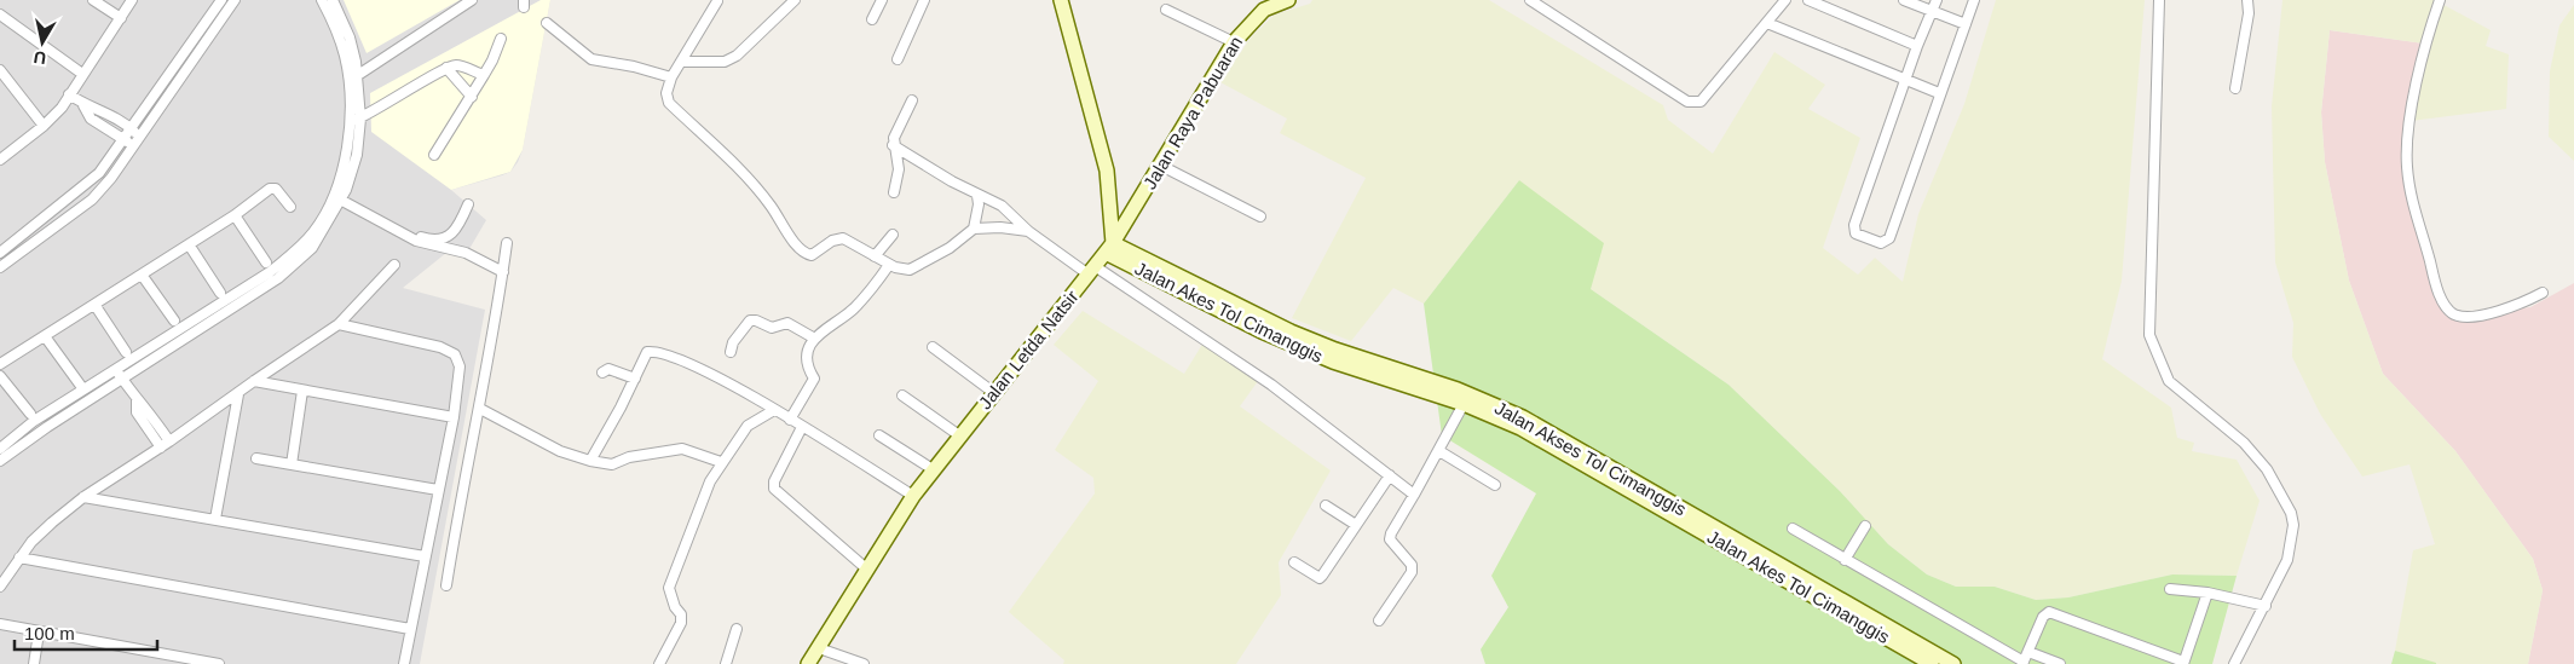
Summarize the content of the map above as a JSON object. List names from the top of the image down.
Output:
{
  "streets": {
    "main road": [
      "Jalan Raya Pabuaran",
      "Jalan Akes Tol Cimanggis",
      "Jalan Letda Natsir",
      "Jalan Akses Tol Cimanggis"
    ]
  },
  "crossings": [
    ["Jalan Raya Pabuaran", "Jalan Akes Tol Cimanggis"],
    ["Jalan Raya Pabuaran", "Jalan Letda Natsir"],
    ["Jalan Raya Pabuaran", "Jalan Akses Tol Cimanggis"],
    ["Jalan Akes Tol Cimanggis", "Jalan Letda Natsir"],
    ["Jalan Akes Tol Cimanggis", "Jalan Akses Tol Cimanggis"],
    ["Jalan Letda Natsir", "Jalan Akses Tol Cimanggis"]
  ],
  "scale_bar": "100 m",
  "north": "bottom"
}
